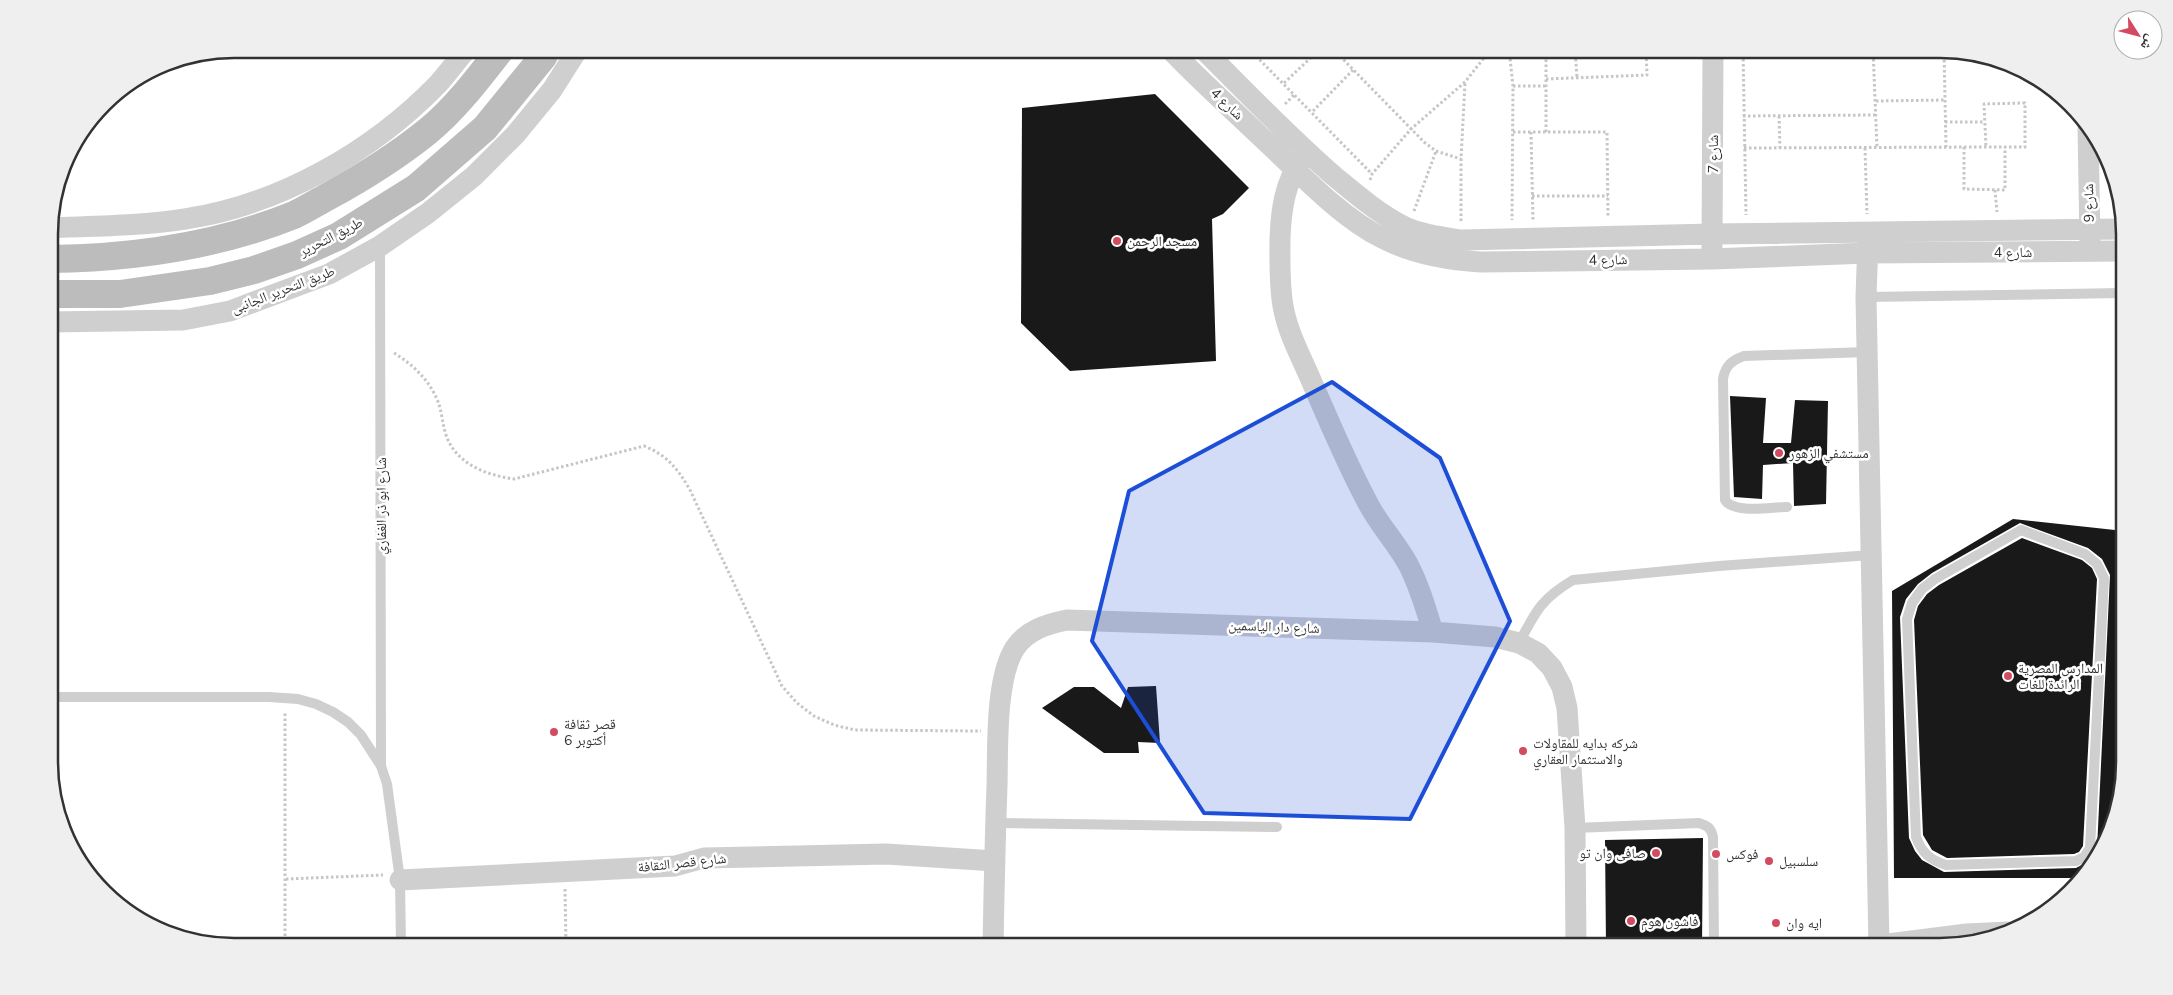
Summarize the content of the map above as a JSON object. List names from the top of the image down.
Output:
{
  "streets": {
    "street": [
      "شارع 4",
      "شارع 7",
      "شارع 9",
      "طريق التحرير",
      "طريق التحرير الجانبى",
      "شارع دار الياسمين",
      "شارع قصر الثقافة"
    ],
    "lane": ["شارع ابو ذر الغفاري"]
  },
  "crossings": [
    ["شارع 4", "شارع 7"],
    ["شارع 4", "شارع 9"],
    ["طريق التحرير الجانبى", "شارع ابو ذر الغفاري"],
    ["شارع ابو ذر الغفاري", "شارع قصر الثقافة"],
    ["شارع دار الياسمين", "شارع قصر الثقافة"]
  ],
  "places": [
    "مسجد الرحمن",
    "مستشفي الزهور",
    "المدارس المصرية الرائدة للغات",
    "قصر ثقافة 6 أكتوبر",
    "شركه بدايه للمقاولات والاستثمار العقاري",
    "صافى وان تو",
    "فوكس",
    "سلسبيل",
    "فاشون هوم",
    "ايه وان"
  ],
  "north": "bottom right"
}
